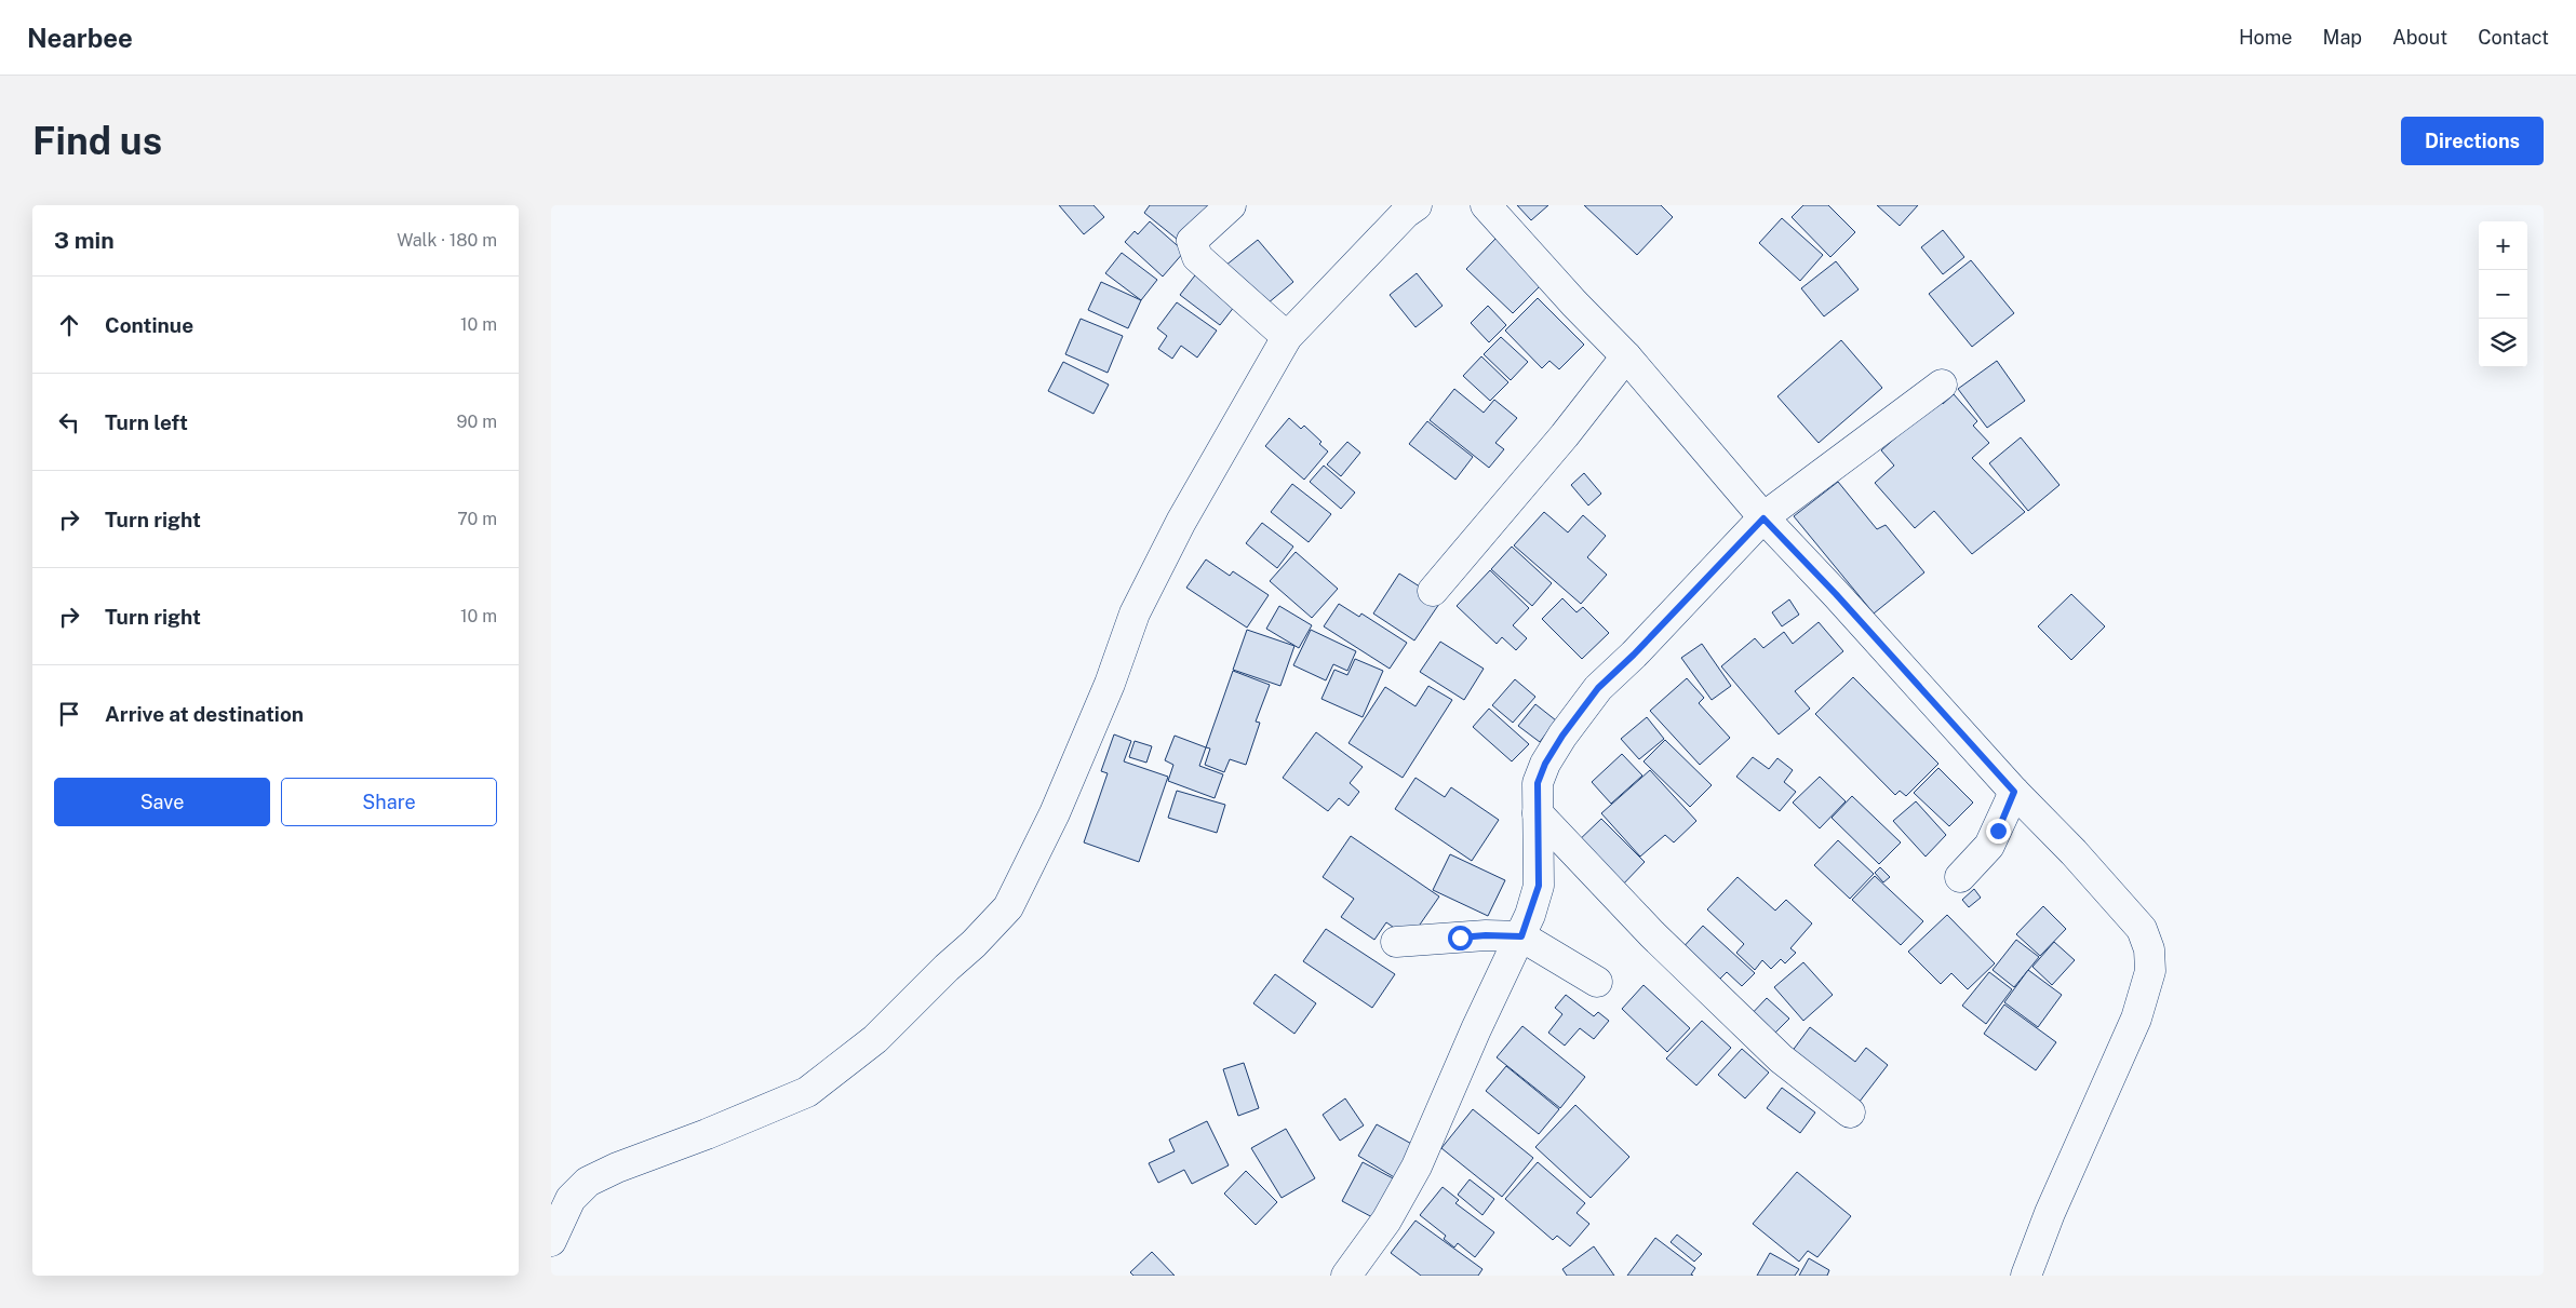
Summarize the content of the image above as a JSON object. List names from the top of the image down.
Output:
{
  "page": {
    "header": "Nearbee",
    "nav": [
      "Home",
      "Map",
      "About",
      "Contact"
    ],
    "buttons": [
      "Directions",
      ["Save", "Share"]
    ],
    "title": "Find us",
    "heading": ["3 min", "Walk · 180 m"],
    "map_buttons": ["+", "−"],
    "list": [
      ["Continue", "10 m"],
      ["Turn left", "90 m"],
      ["Turn right", "70 m"],
      ["Turn right", "10 m"],
      "Arrive at destination"
    ]
  }
}
